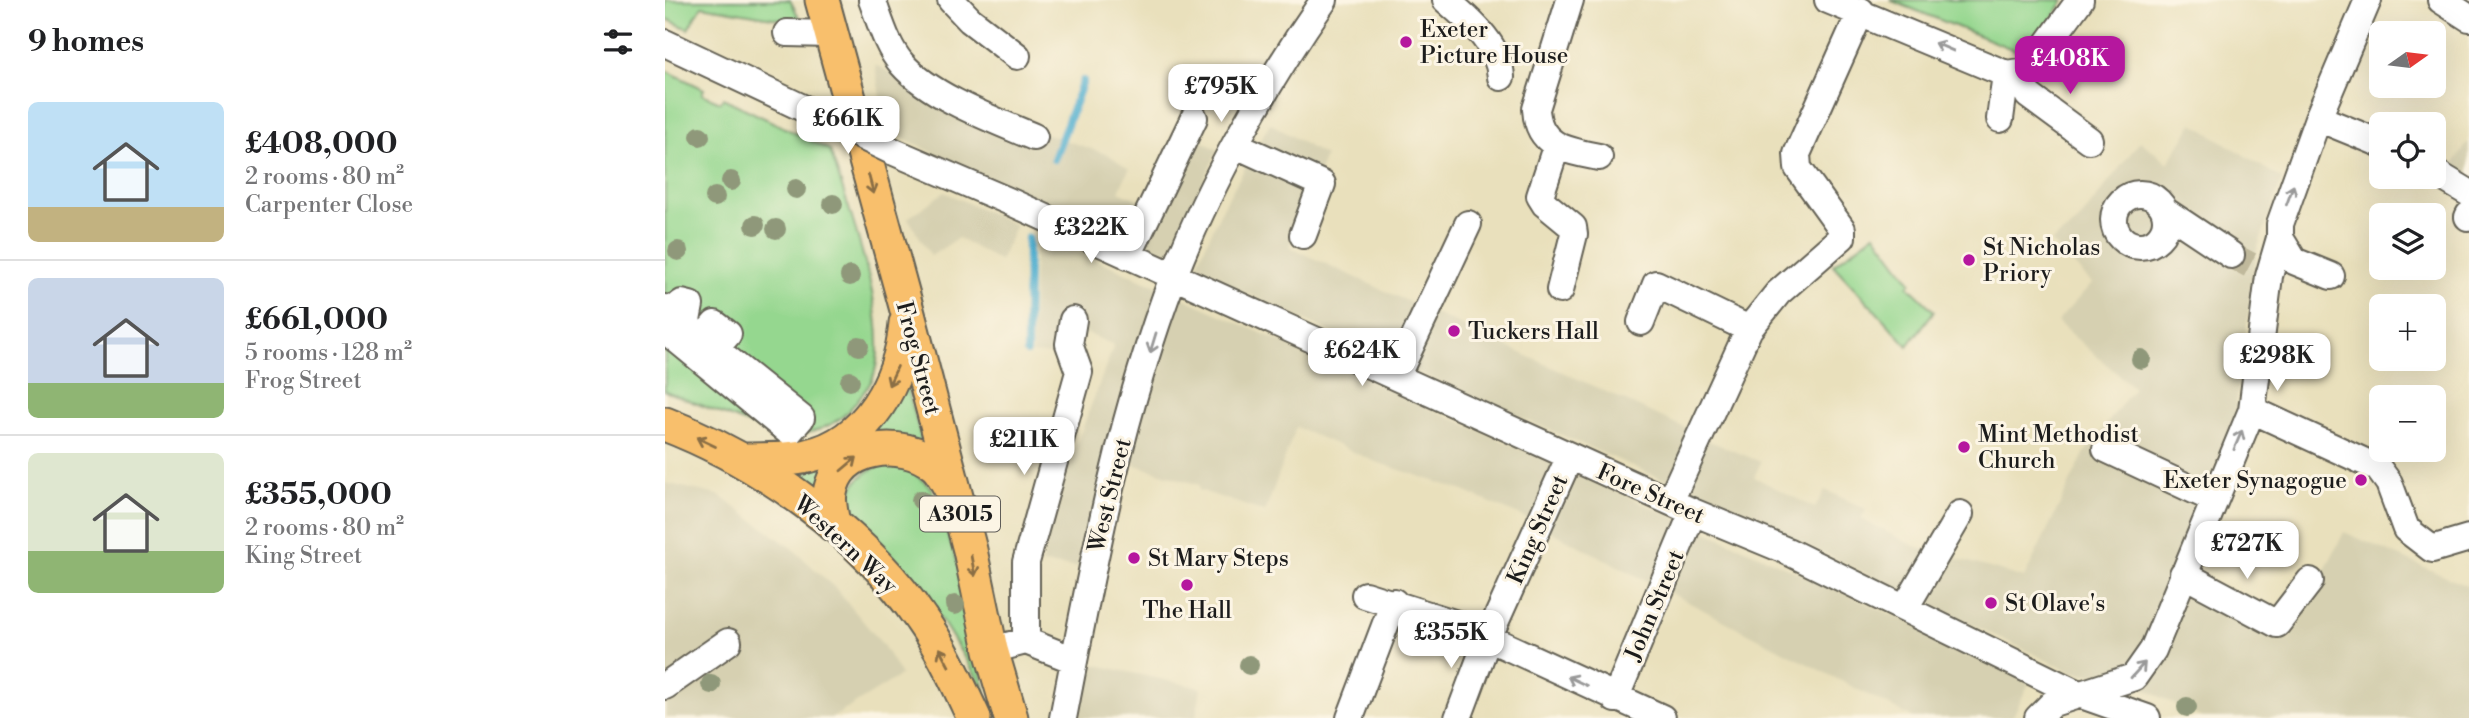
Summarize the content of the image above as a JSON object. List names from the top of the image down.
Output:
{
  "streets": {
    "main road": ["Frog Street", "A3015", "Western Way"],
    "street": [
      "Fore Street",
      "West Street",
      "King Street",
      "John Street"
    ]
  },
  "crossings": [
    ["Fore Street", "West Street"],
    ["Fore Street", "King Street"],
    ["Fore Street", "John Street"]
  ],
  "one_way": ["Frog Street", "Western Way"],
  "places": [
    "Exeter Picture House",
    "St Nicholas Priory",
    "Tuckers Hall",
    "Mint Methodist Church",
    "Exeter Synagogue",
    "St Mary Steps",
    "The Hall",
    "St Olave's"
  ],
  "north": "right",
  "page": {
    "heading": "9 homes",
    "map_buttons": ["+", "−"],
    "price": [
      "£408K",
      "£795K",
      "£661K",
      "£322K",
      "£624K",
      "£298K",
      "£211K",
      "£727K",
      "£355K"
    ],
    "list": [
      {
        "name": "£408,000",
        "note": "2 rooms · 80 m² · Carpenter Close"
      },
      {
        "name": "£661,000",
        "note": "5 rooms · 128 m² · Frog Street"
      },
      {
        "name": "£355,000",
        "note": "2 rooms · 80 m² · King Street"
      }
    ]
  }
}
